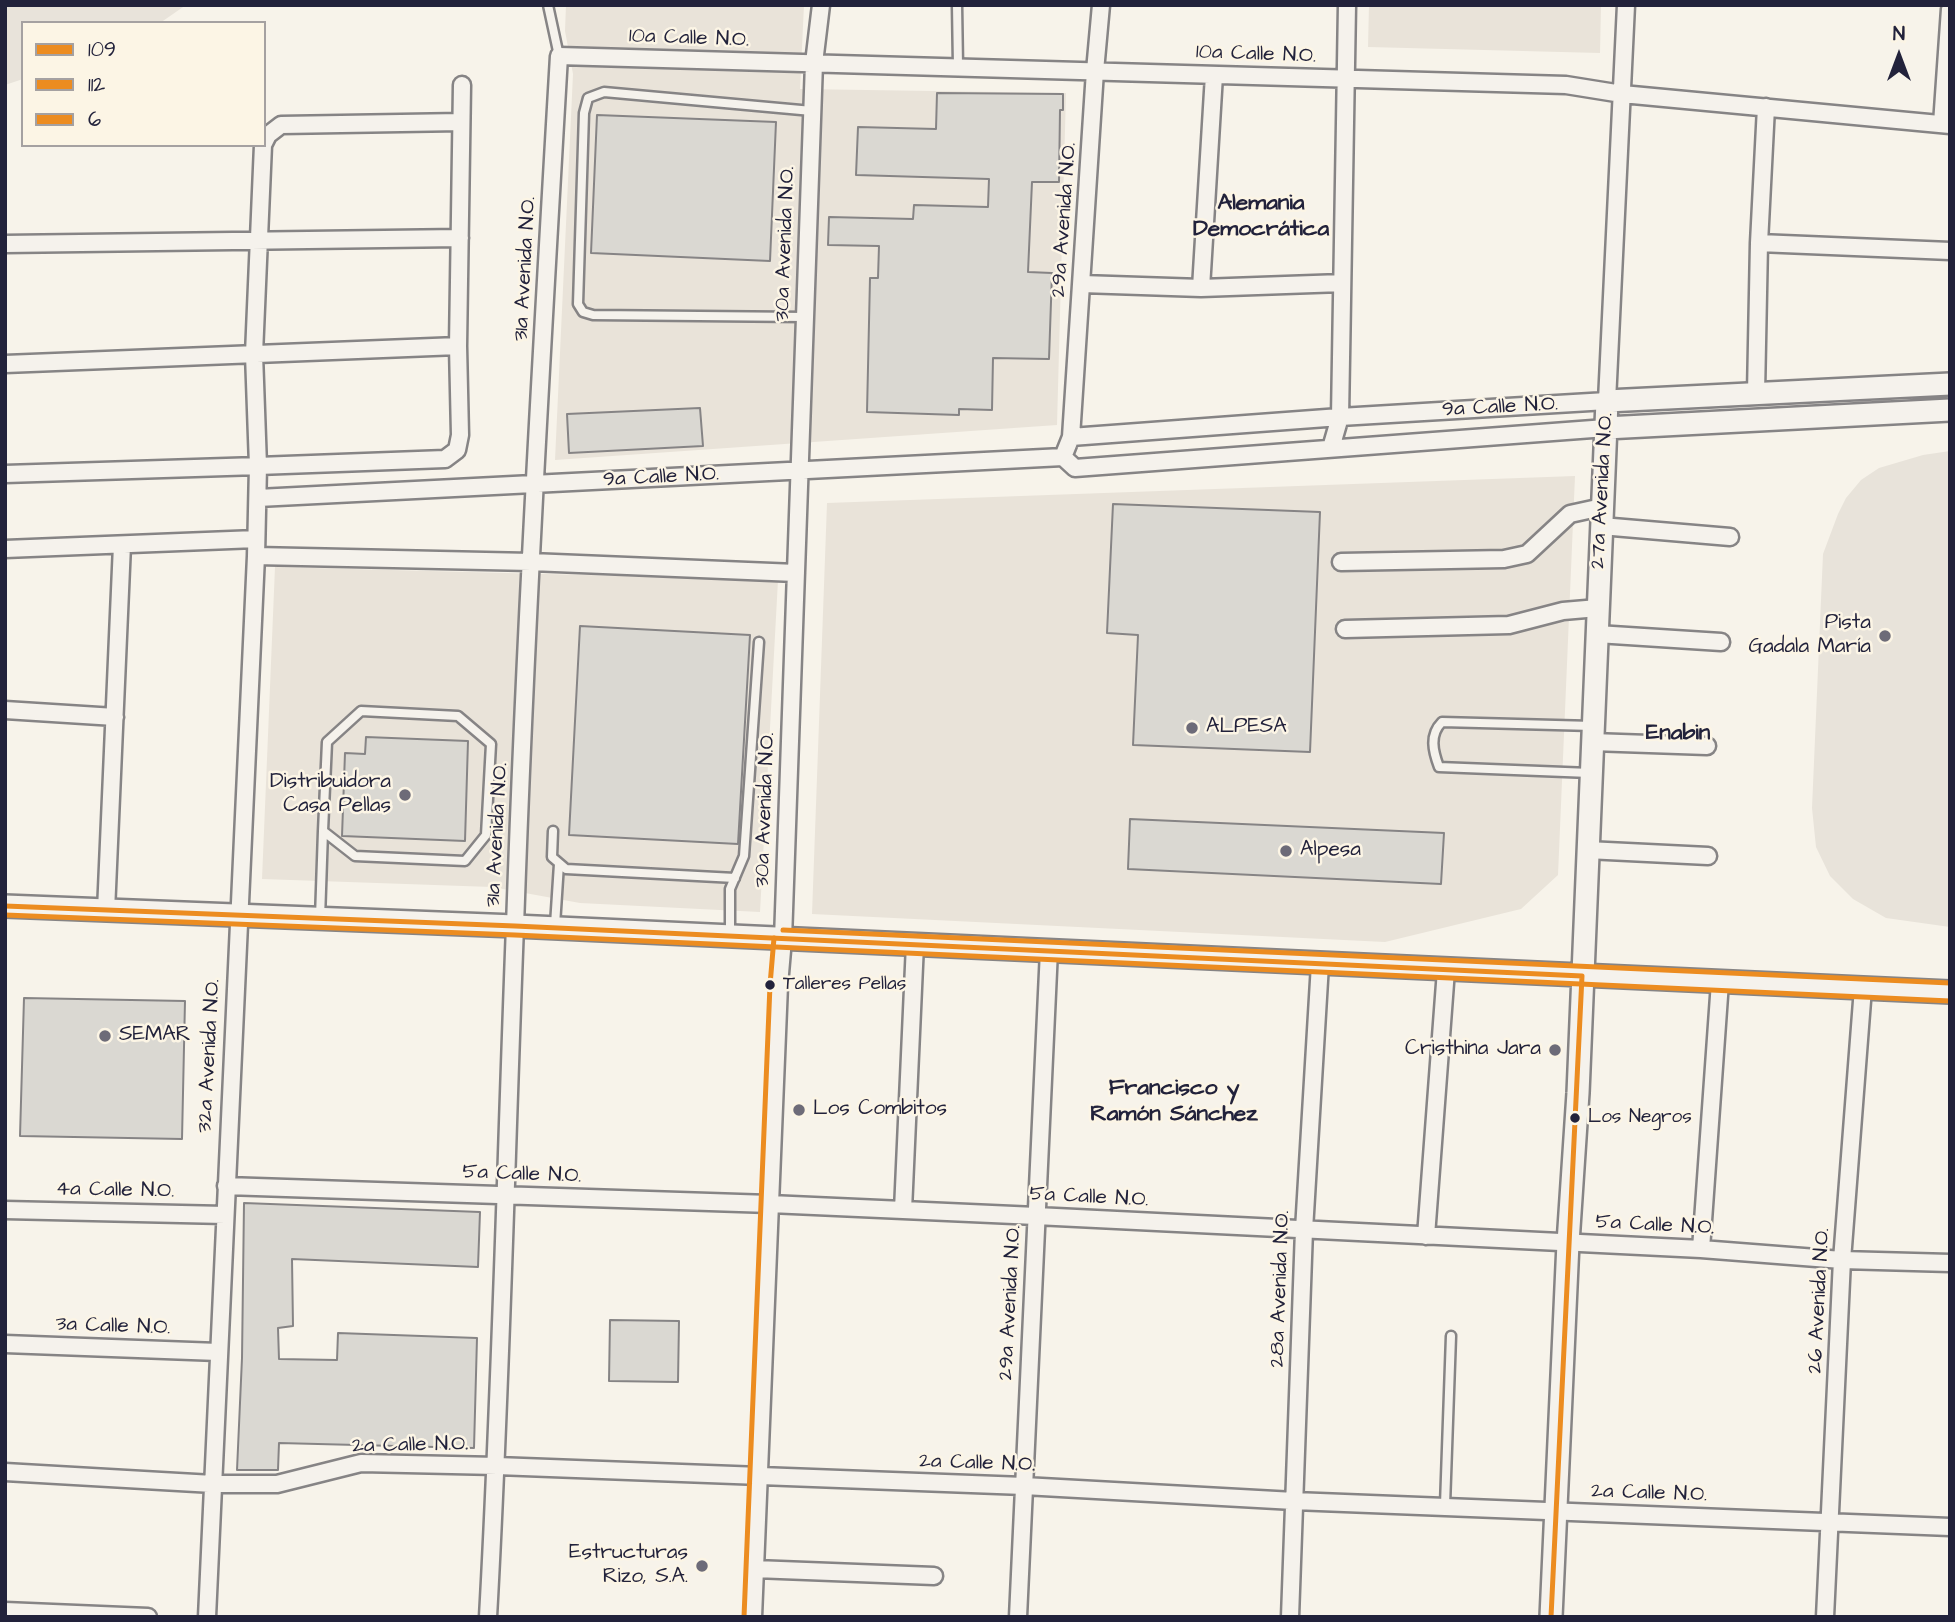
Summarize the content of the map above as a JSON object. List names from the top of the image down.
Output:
{
  "streets": {
    "main road": ["9a Calle N.O.", "27a Avenida N.O."],
    "street": [
      "10a Calle N.O.",
      "29a Avenida N.O.",
      "30a Avenida N.O.",
      "31a Avenida N.O.",
      "32a Avenida N.O.",
      "5a Calle N.O.",
      "4a Calle N.O.",
      "28a Avenida N.O.",
      "26 Avenida N.O.",
      "3a Calle N.O.",
      "2a Calle N.O."
    ]
  },
  "crossings": [
    ["10a Calle N.O.", "29a Avenida N.O."],
    ["10a Calle N.O.", "30a Avenida N.O."],
    ["10a Calle N.O.", "31a Avenida N.O."],
    ["10a Calle N.O.", "27a Avenida N.O."],
    ["29a Avenida N.O.", "9a Calle N.O."],
    ["29a Avenida N.O.", "5a Calle N.O."],
    ["29a Avenida N.O.", "2a Calle N.O."],
    ["30a Avenida N.O.", "9a Calle N.O."],
    ["30a Avenida N.O.", "5a Calle N.O."],
    ["30a Avenida N.O.", "2a Calle N.O."],
    ["31a Avenida N.O.", "9a Calle N.O."],
    ["31a Avenida N.O.", "5a Calle N.O."],
    ["31a Avenida N.O.", "2a Calle N.O."],
    ["9a Calle N.O.", "27a Avenida N.O."],
    ["9a Calle N.O.", "32a Avenida N.O."],
    ["27a Avenida N.O.", "5a Calle N.O."],
    ["27a Avenida N.O.", "2a Calle N.O."],
    ["32a Avenida N.O.", "5a Calle N.O."],
    ["32a Avenida N.O.", "4a Calle N.O."],
    ["32a Avenida N.O.", "3a Calle N.O."],
    ["32a Avenida N.O.", "2a Calle N.O."],
    ["5a Calle N.O.", "28a Avenida N.O."],
    ["5a Calle N.O.", "26 Avenida N.O."],
    ["28a Avenida N.O.", "2a Calle N.O."],
    ["26 Avenida N.O.", "2a Calle N.O."]
  ],
  "districts": ["Alemania Democrática", "Enabin", "Francisco y Ramón Sánchez"],
  "places": [
    "Pista Gadala María",
    "ALPESA",
    "Distribuidora Casa Pellas",
    "Alpesa",
    "Talleres Pellas",
    "SEMAR",
    "Cristhina Jara",
    "Los Combitos",
    "Los Negros",
    "Estructuras Rizo, S.A."
  ],
  "lines": ["transit line 109", "transit line 112", "transit line 6"],
  "legend": ["109", "112", "6"],
  "north": "top"
}
